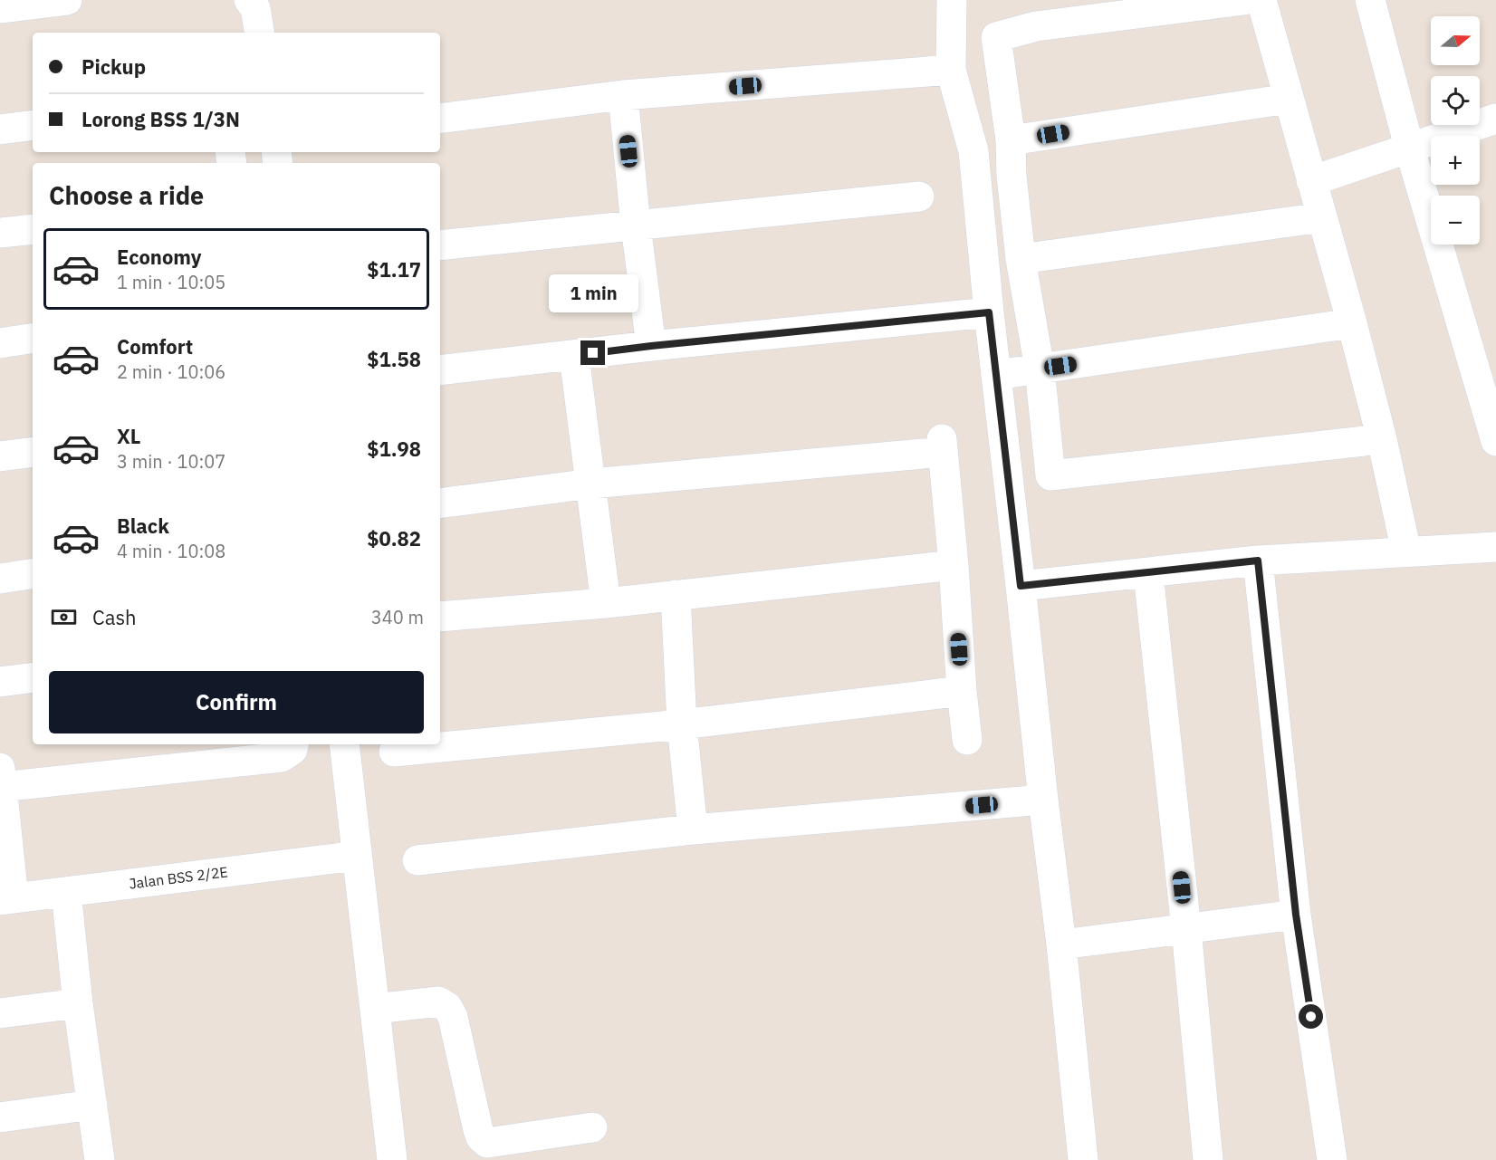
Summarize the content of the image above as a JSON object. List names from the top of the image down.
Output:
{
  "streets": {
    "street": ["Jalan BSS 2/2E"]
  },
  "north": "right",
  "page": {
    "map_buttons": ["+", "−"],
    "banner": ["Pickup", "Lorong BSS 1/3N"],
    "heading": "Choose a ride",
    "list": [
      {
        "name": "Economy",
        "note": "1 min · 10:05",
        "value": "$1.17"
      },
      {
        "name": "Comfort",
        "note": "2 min · 10:06",
        "value": "$1.58"
      },
      {
        "name": "XL",
        "note": "3 min · 10:07",
        "value": "$1.98"
      },
      {
        "name": "Black",
        "note": "4 min · 10:08",
        "value": "$0.82"
      }
    ],
    "bubble": "1 min",
    "pay": ["Cash", "340 m"],
    "buttons": "Confirm"
  }
}
